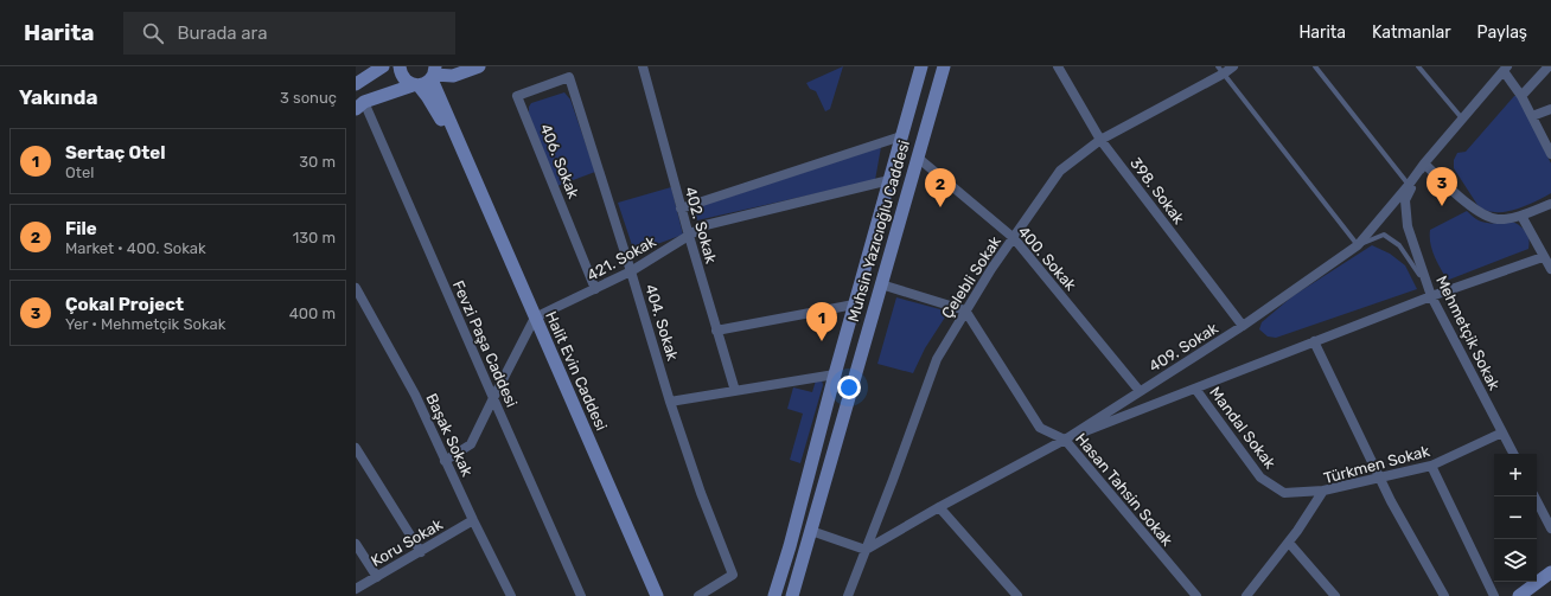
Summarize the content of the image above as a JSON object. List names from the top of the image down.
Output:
{
  "streets": {
    "main road": ["Muhsin Yazıcıoğlu Caddesi", "Halit Evin Caddesi"],
    "street": [
      "406. Sokak",
      "398. Sokak",
      "402. Sokak",
      "421. Sokak",
      "400. Sokak",
      "Çelebli Sokak",
      "404. Sokak",
      "Mehmetçik Sokak",
      "Fevzi Paşa Caddesi",
      "409. Sokak",
      "Mandal Sokak",
      "Başak Sokak",
      "Türkmen Sokak",
      "Hasan Tahsin Sokak",
      "Koru Sokak"
    ]
  },
  "crossings": [
    ["406. Sokak", "421. Sokak"],
    ["406. Sokak", "404. Sokak"],
    ["398. Sokak", "Çelebli Sokak"],
    ["398. Sokak", "409. Sokak"],
    ["402. Sokak", "421. Sokak"],
    ["Muhsin Yazıcıoğlu Caddesi", "421. Sokak"],
    ["Muhsin Yazıcıoğlu Caddesi", "400. Sokak"],
    ["421. Sokak", "404. Sokak"],
    ["421. Sokak", "Halit Evin Caddesi"],
    ["400. Sokak", "Çelebli Sokak"],
    ["400. Sokak", "409. Sokak"],
    ["Çelebli Sokak", "409. Sokak"],
    ["Çelebli Sokak", "Hasan Tahsin Sokak"],
    ["Mehmetçik Sokak", "409. Sokak"],
    ["Mehmetçik Sokak", "Türkmen Sokak"],
    ["409. Sokak", "Hasan Tahsin Sokak"],
    ["Mandal Sokak", "Türkmen Sokak"],
    ["Başak Sokak", "Koru Sokak"]
  ],
  "page": {
    "header": "Harita",
    "search": "Burada ara",
    "nav": ["Harita", "Katmanlar", "Paylaş"],
    "heading": ["Yakında", "3 sonuç"],
    "list": [
      {
        "mark": "1",
        "name": "Sertaç Otel",
        "note": "Otel",
        "value": "30 m"
      },
      {
        "mark": "2",
        "name": "File",
        "note": "Market · 400. Sokak",
        "value": "130 m"
      },
      {
        "mark": "3",
        "name": "Çokal Project",
        "note": "Yer · Mehmetçik Sokak",
        "value": "400 m"
      }
    ],
    "pins": ["3", "2", "1"],
    "map_buttons": ["+", "−"]
  }
}
